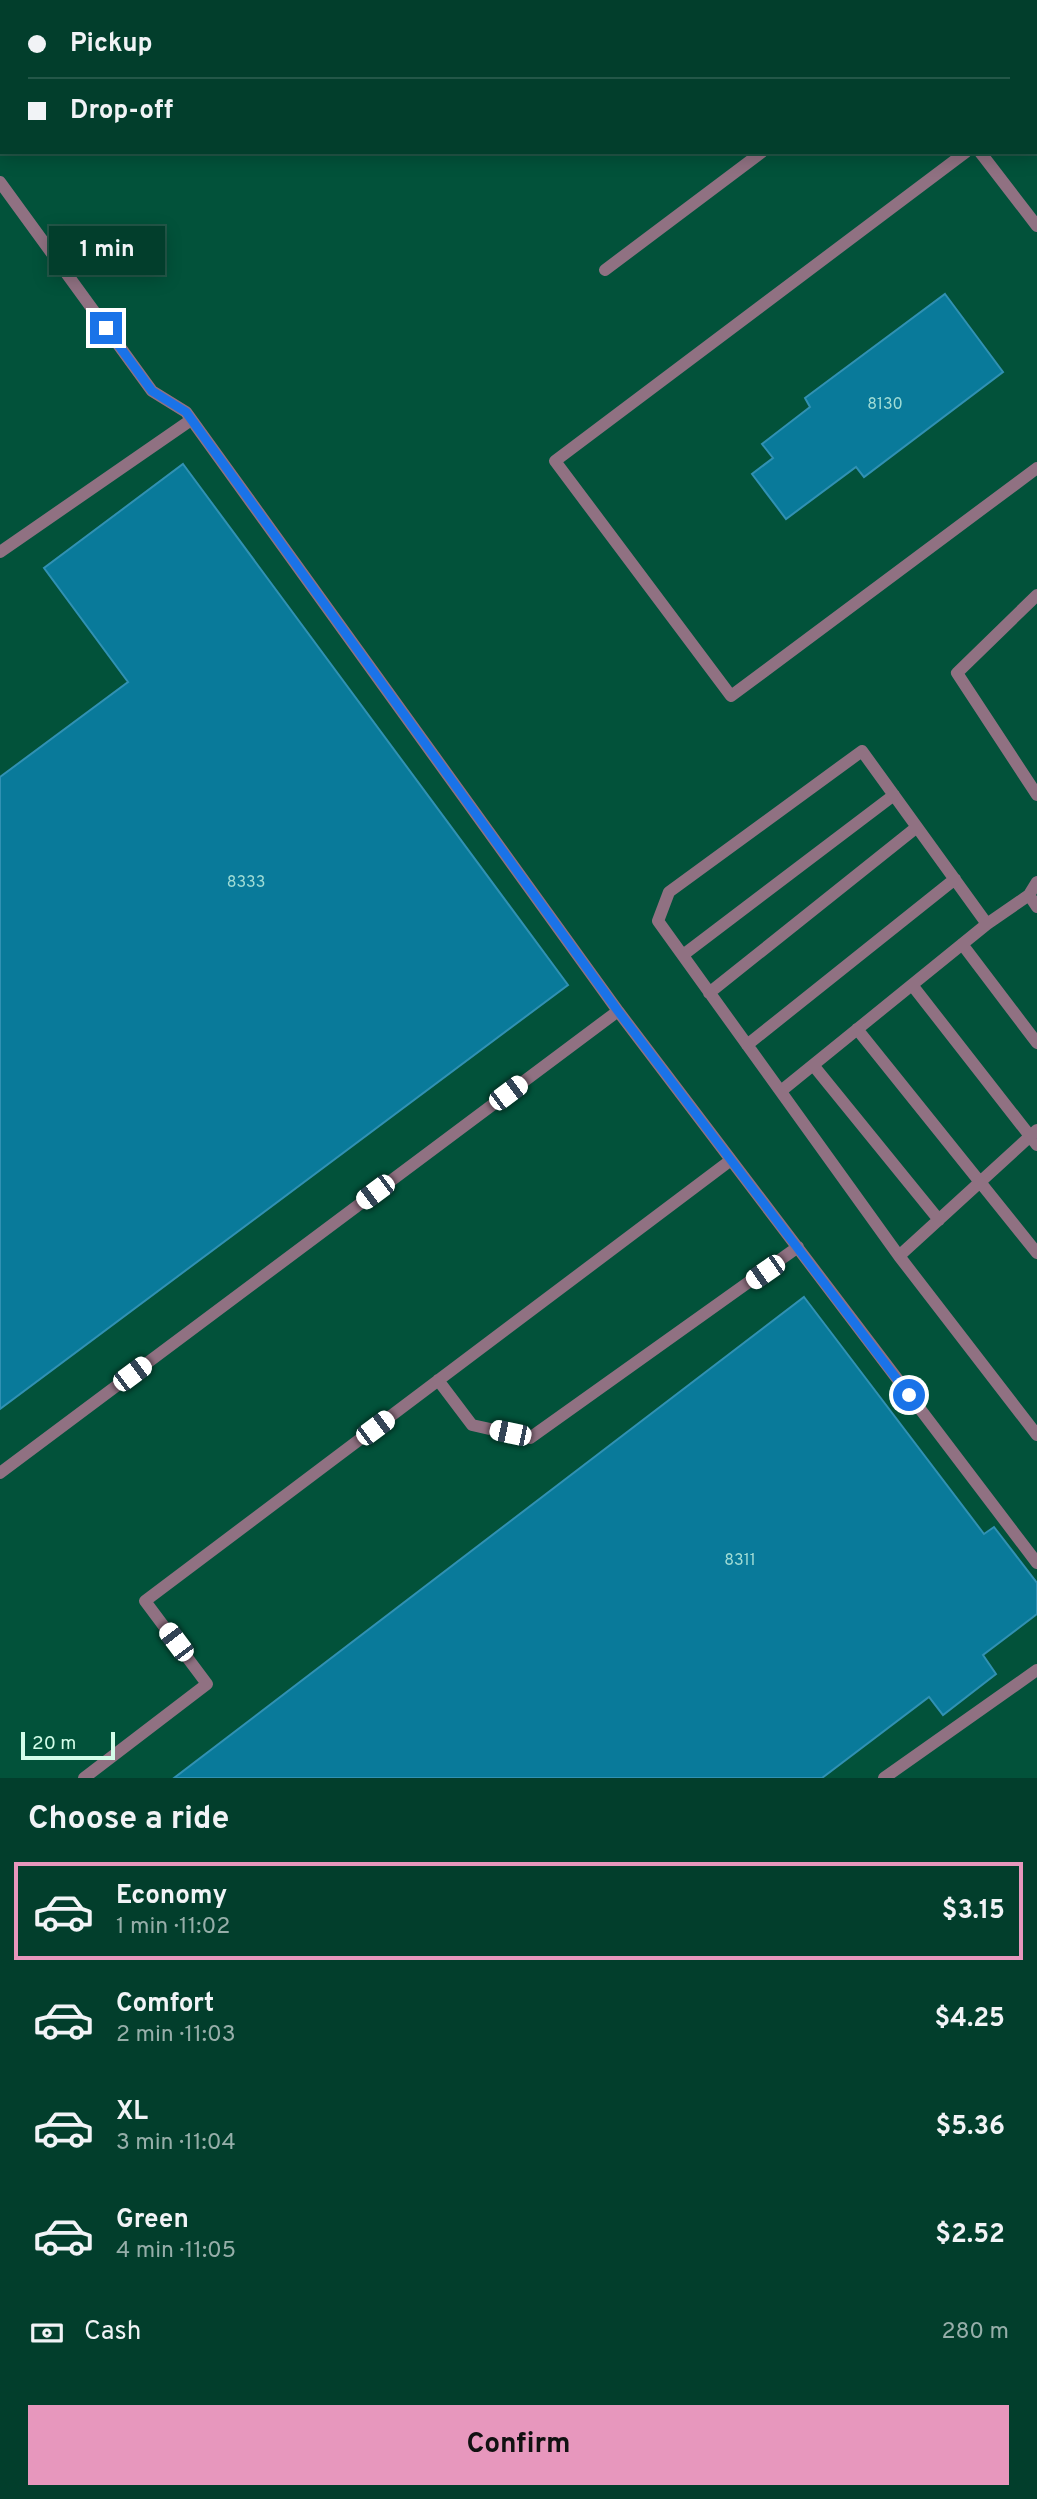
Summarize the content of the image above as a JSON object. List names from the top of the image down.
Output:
{
  "house_numbers": ["8130", "8333", "8311"],
  "scale_bar": "20 m",
  "page": {
    "banner": ["Pickup", "Drop-off"],
    "bubble": "1 min",
    "scale": "20 m",
    "heading": "Choose a ride",
    "list": [
      {
        "name": "Economy",
        "note": "1 min · 11:02",
        "value": "$3.15"
      },
      {
        "name": "Comfort",
        "note": "2 min · 11:03",
        "value": "$4.25"
      },
      {
        "name": "XL",
        "note": "3 min · 11:04",
        "value": "$5.36"
      },
      {
        "name": "Green",
        "note": "4 min · 11:05",
        "value": "$2.52"
      }
    ],
    "pay": ["Cash", "280 m"],
    "buttons": "Confirm"
  }
}
